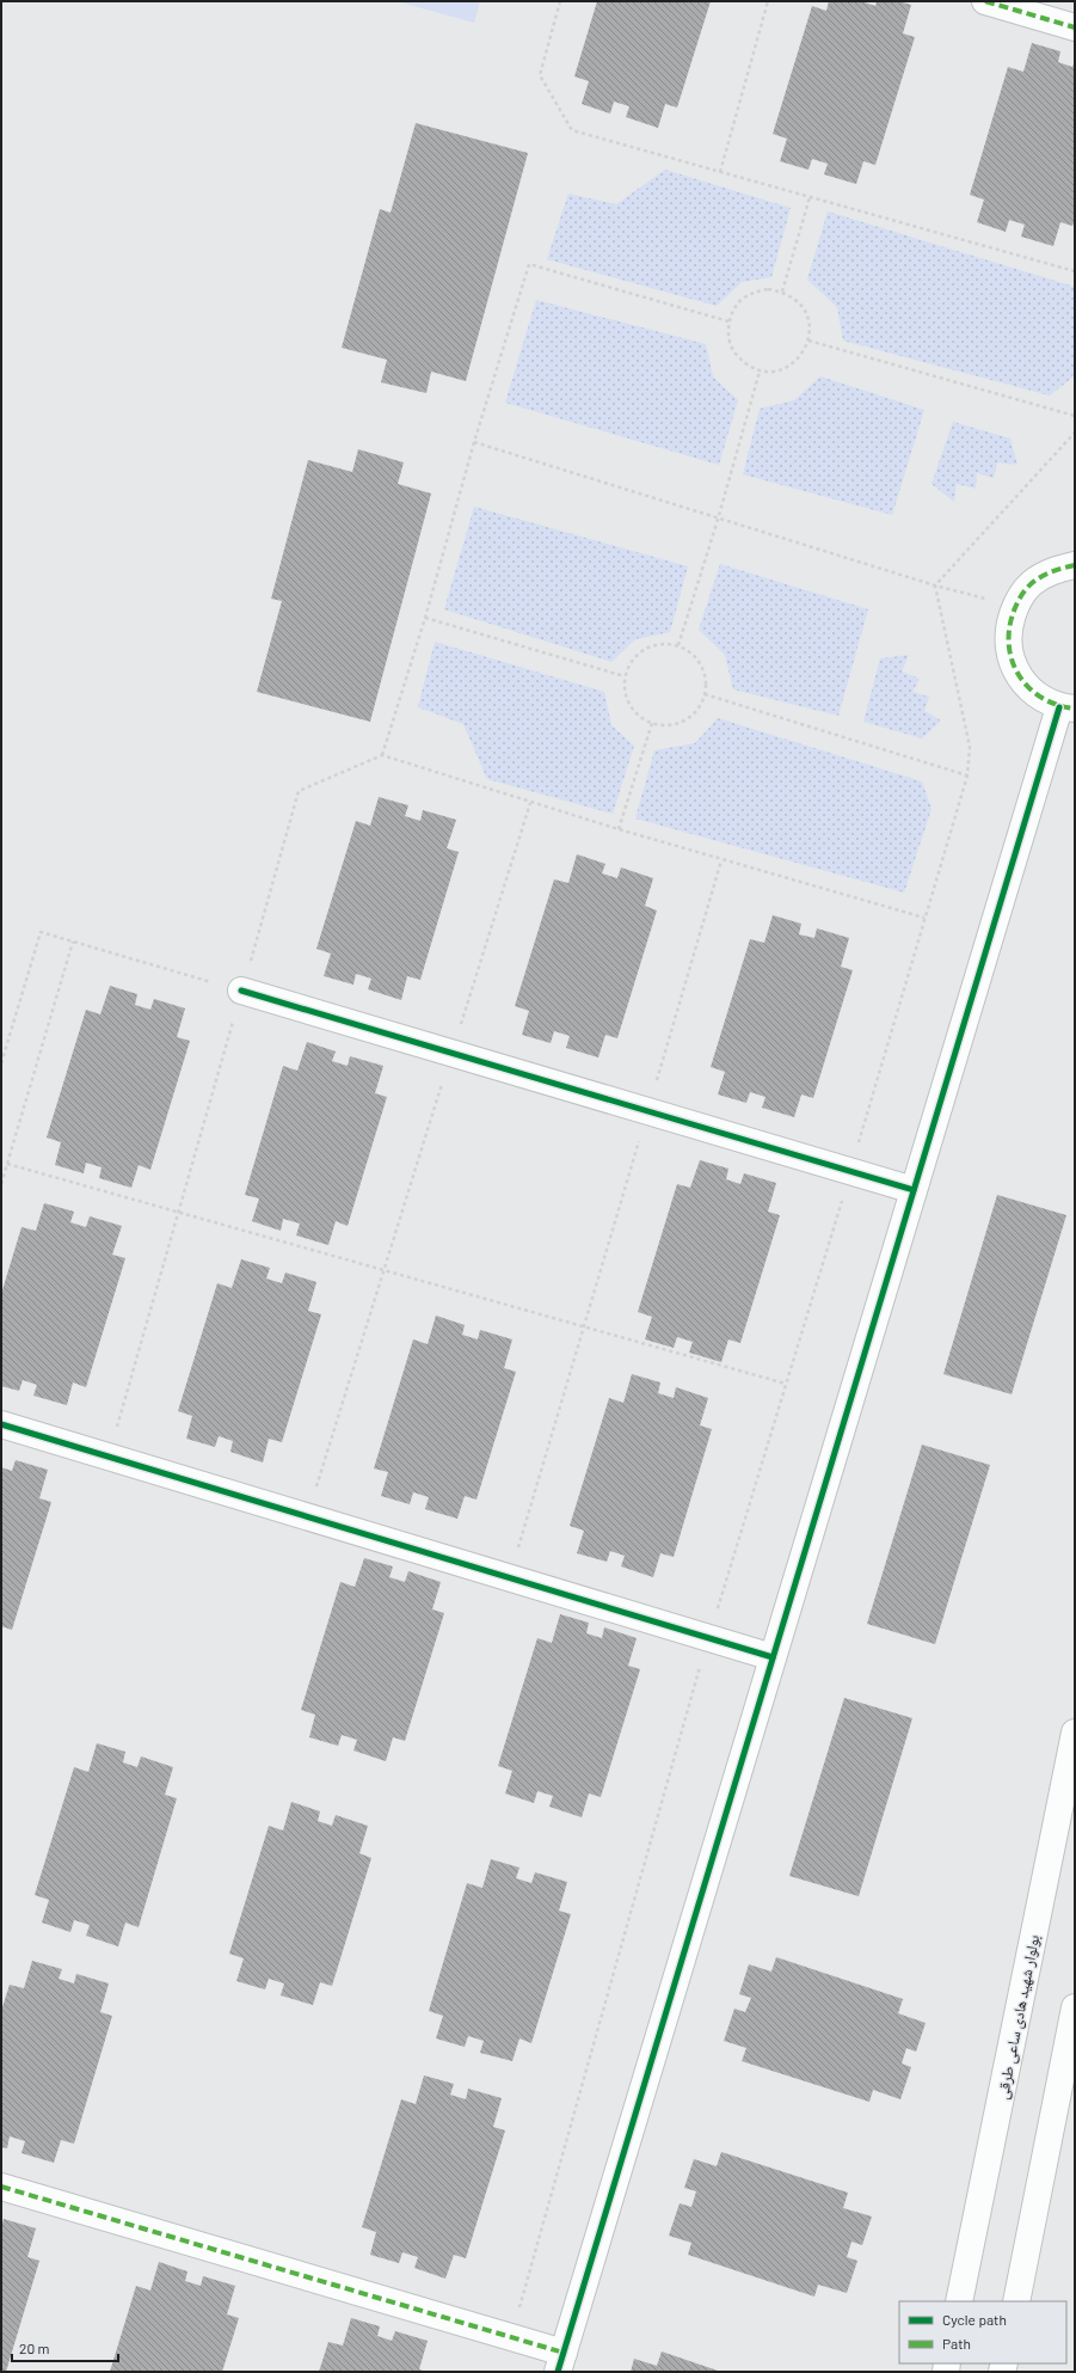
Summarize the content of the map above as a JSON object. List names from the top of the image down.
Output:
{
  "streets": {
    "street": ["بولوار شهید هادی ساعی طرقی"]
  },
  "legend": ["Cycle path", "Path"],
  "scale_bar": "20 m"
}
